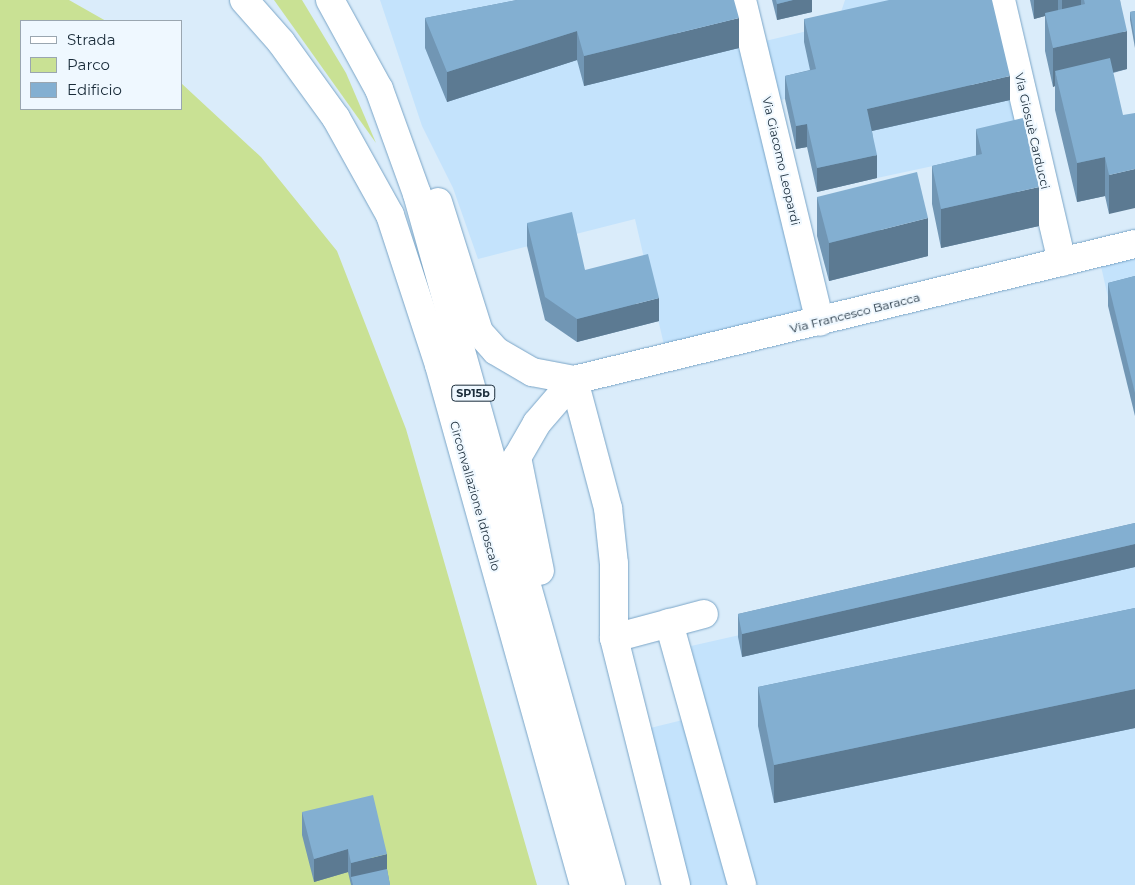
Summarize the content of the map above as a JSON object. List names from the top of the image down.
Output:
{
  "streets": {
    "main road": [
      "Via Giosuè Carducci",
      "Via Giacomo Leopardi",
      "Via Francesco Baracca",
      "SP15b",
      "Circonvallazione Idroscalo"
    ]
  },
  "crossings": [
    ["Via Giosuè Carducci", "Via Francesco Baracca"],
    ["Via Giacomo Leopardi", "Via Francesco Baracca"]
  ],
  "legend": ["Strada", "Parco", "Edificio"]
}
